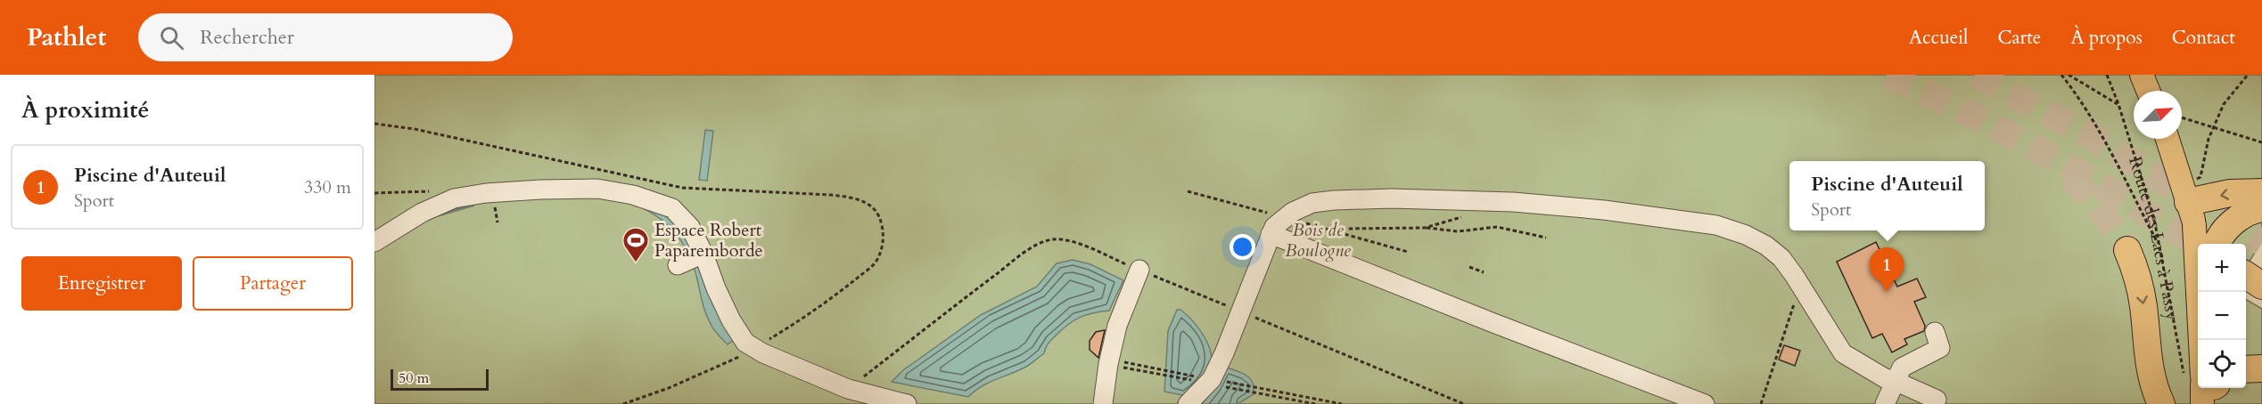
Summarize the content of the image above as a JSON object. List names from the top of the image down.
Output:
{
  "streets": {
    "main road": ["Route des Lacs à Passy"]
  },
  "parks": ["Bois de Boulogne"],
  "places": {
    "sports": ["Espace Robert Paparemborde"]
  },
  "scale_bar": "50 m",
  "north": "top right",
  "page": {
    "header": "Pathlet",
    "search": "Rechercher",
    "nav": [
      "Accueil",
      "Carte",
      "À propos",
      "Contact"
    ],
    "heading": "À proximité",
    "list": [
      {
        "mark": "1",
        "name": "Piscine d'Auteuil",
        "note": "Sport",
        "value": "330 m"
      }
    ],
    "popup": ["Piscine d'Auteuil", "Sport"],
    "buttons": ["Enregistrer", "Partager"],
    "map_buttons": ["+", "−"],
    "pins": "1",
    "scale": "50 m"
  }
}
